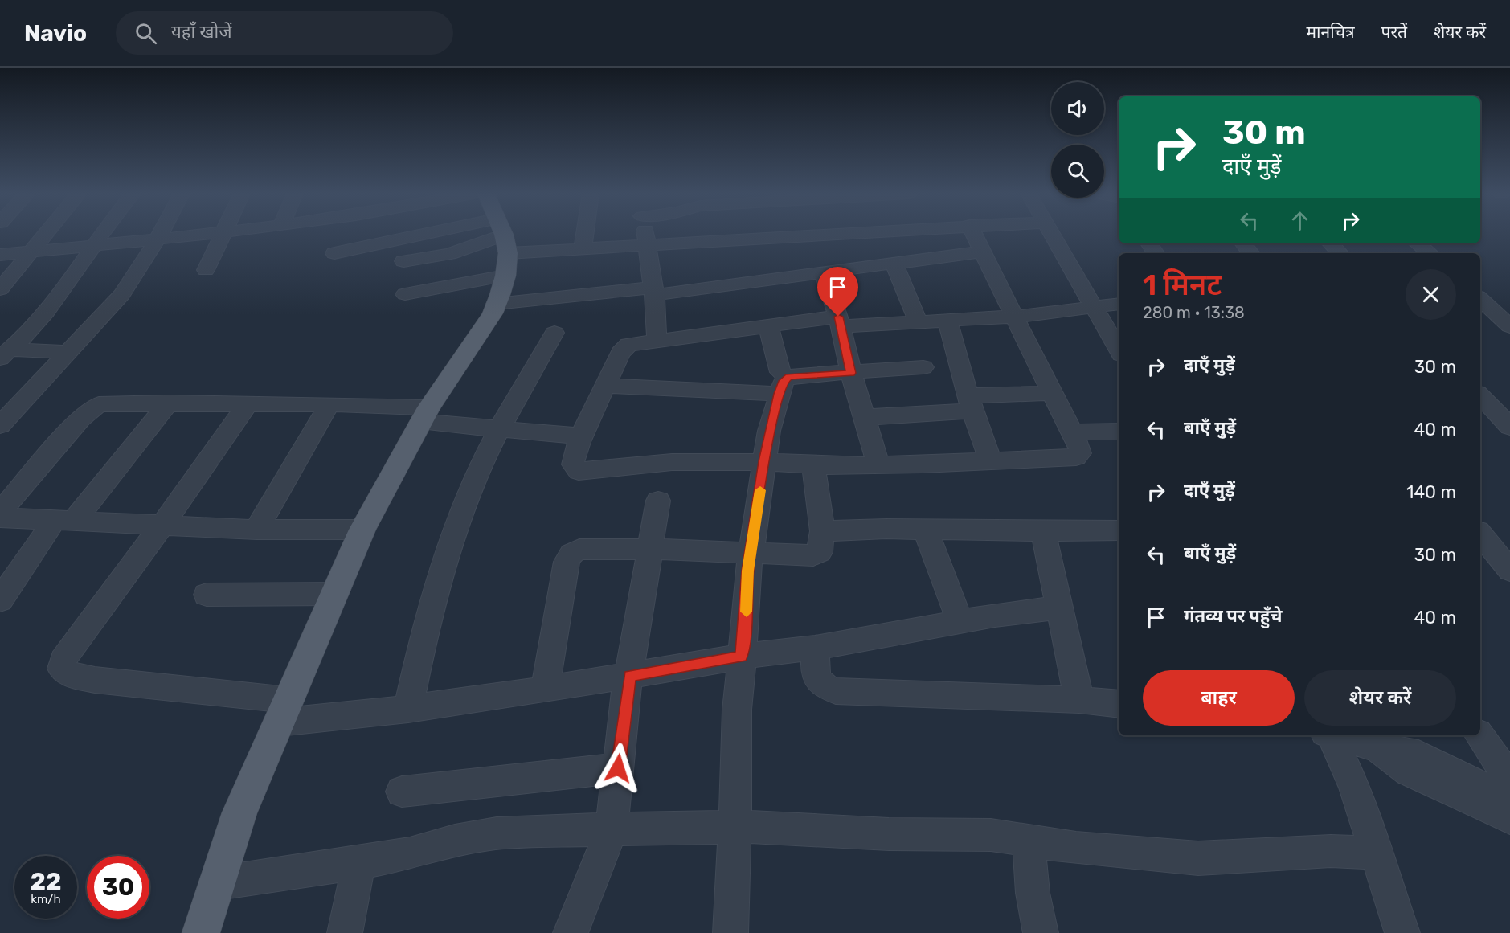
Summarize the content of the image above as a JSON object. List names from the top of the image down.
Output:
{
  "page": {
    "header": "Navio",
    "search": "यहाँ खोजें",
    "nav": ["मानचित्र", "परतें", "शेयर करें"],
    "turn": ["30 m", "दाएँ मुड़ें"],
    "heading": ["1 मिनट", "280 m · 13:38"],
    "list": [
      {
        "name": "दाएँ मुड़ें",
        "value": "30 m"
      },
      {
        "name": "बाएँ मुड़ें",
        "value": "40 m"
      },
      {
        "name": "दाएँ मुड़ें",
        "value": "140 m"
      },
      {
        "name": "बाएँ मुड़ें",
        "value": "30 m"
      },
      {
        "name": "गंतव्य पर पहुँचे",
        "value": "40 m"
      }
    ],
    "buttons": ["बाहर", "शेयर करें"],
    "speed": "22 km/h",
    "limit": "30"
  }
}
